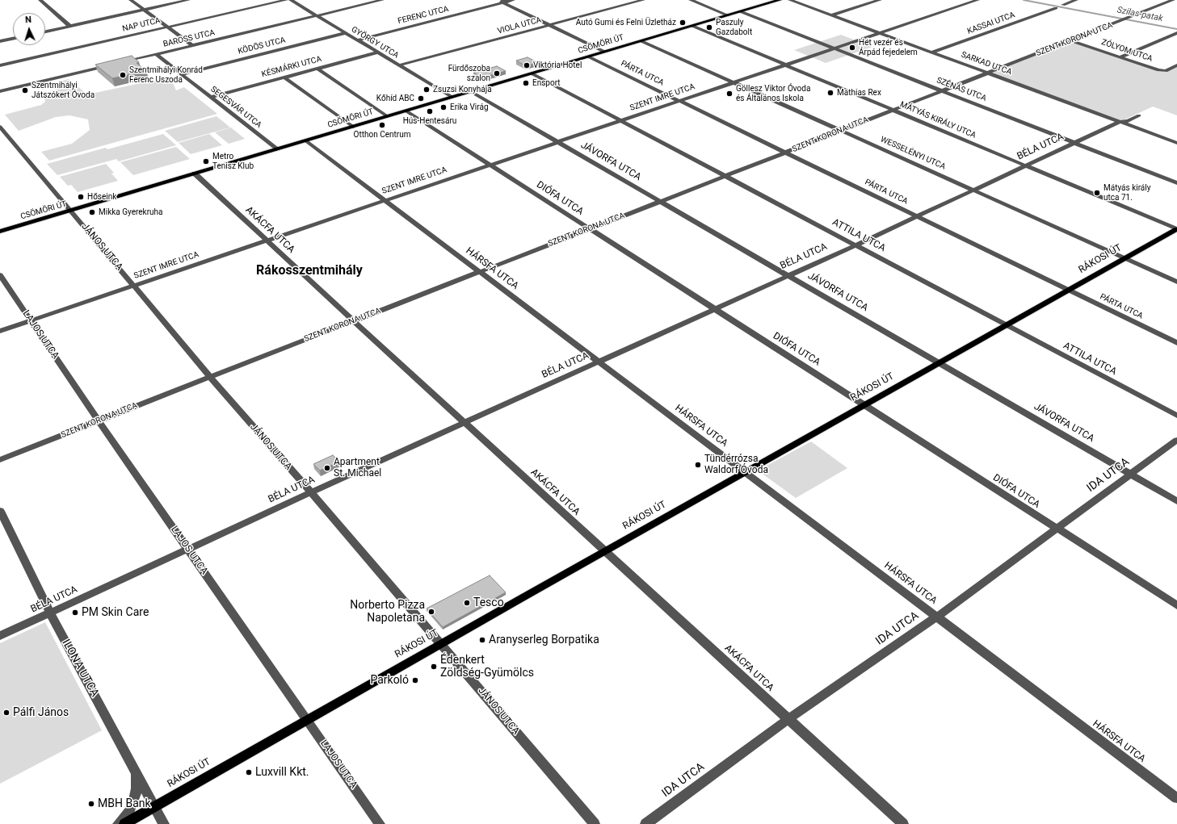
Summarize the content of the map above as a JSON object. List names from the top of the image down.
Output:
{
  "streets": {
    "main road": ["CSÖMÖRI ÚT", "RÁKOSI ÚT"],
    "street": [
      "FERENC UTCA",
      "KASSAI UTCA",
      "NAP UTCA",
      "VIOLA UTCA",
      "BAROSS UTCA",
      "SZENT KORONA UTCA",
      "GYÖRGY UTCA",
      "KÖDÖS UTCA",
      "ZÓLYOM UTCA",
      "SARKAD UTCA",
      "KÉSMÁRKI UTCA",
      "PÁRTA UTCA",
      "SZÉNÁS UTCA",
      "SZENT IMRE UTCA",
      "SEGESVÁR UTCA",
      "MÁTYÁS KIRÁLY UTCA",
      "BÉLA UTCA",
      "WESSELÉNYI UTCA",
      "JÁVORFA UTCA",
      "DIÓFA UTCA",
      "AKÁCFA UTCA",
      "ATTILA UTCA",
      "JÁNOS UTCA",
      "HÁRSFA UTCA",
      "LAJOS UTCA",
      "IDA UTCA",
      "ILONA UTCA"
    ]
  },
  "crossings": [
    ["FERENC UTCA", "GYÖRGY UTCA"],
    ["KASSAI UTCA", "SARKAD UTCA"],
    ["VIOLA UTCA", "GYÖRGY UTCA"],
    ["BAROSS UTCA", "GYÖRGY UTCA"],
    ["BAROSS UTCA", "SEGESVÁR UTCA"],
    ["SZENT KORONA UTCA", "ZÓLYOM UTCA"],
    ["SZENT KORONA UTCA", "SARKAD UTCA"],
    ["SZENT KORONA UTCA", "PÁRTA UTCA"],
    ["SZENT KORONA UTCA", "SZÉNÁS UTCA"],
    ["SZENT KORONA UTCA", "MÁTYÁS KIRÁLY UTCA"],
    ["SZENT KORONA UTCA", "WESSELÉNYI UTCA"],
    ["SZENT KORONA UTCA", "JÁVORFA UTCA"],
    ["SZENT KORONA UTCA", "DIÓFA UTCA"],
    ["SZENT KORONA UTCA", "AKÁCFA UTCA"],
    ["SZENT KORONA UTCA", "ATTILA UTCA"],
    ["SZENT KORONA UTCA", "JÁNOS UTCA"],
    ["SZENT KORONA UTCA", "HÁRSFA UTCA"],
    ["SZENT KORONA UTCA", "LAJOS UTCA"],
    ["GYÖRGY UTCA", "CSÖMÖRI ÚT"],
    ["GYÖRGY UTCA", "KÖDÖS UTCA"],
    ["GYÖRGY UTCA", "KÉSMÁRKI UTCA"],
    ["CSÖMÖRI ÚT", "PÁRTA UTCA"],
    ["CSÖMÖRI ÚT", "SZÉNÁS UTCA"],
    ["CSÖMÖRI ÚT", "SEGESVÁR UTCA"],
    ["CSÖMÖRI ÚT", "MÁTYÁS KIRÁLY UTCA"],
    ["CSÖMÖRI ÚT", "WESSELÉNYI UTCA"],
    ["CSÖMÖRI ÚT", "JÁVORFA UTCA"],
    ["CSÖMÖRI ÚT", "DIÓFA UTCA"],
    ["CSÖMÖRI ÚT", "AKÁCFA UTCA"],
    ["CSÖMÖRI ÚT", "ATTILA UTCA"],
    ["CSÖMÖRI ÚT", "JÁNOS UTCA"],
    ["CSÖMÖRI ÚT", "HÁRSFA UTCA"],
    ["KÖDÖS UTCA", "SEGESVÁR UTCA"],
    ["SARKAD UTCA", "SZENT IMRE UTCA"],
    ["SARKAD UTCA", "BÉLA UTCA"],
    ["KÉSMÁRKI UTCA", "SEGESVÁR UTCA"],
    ["PÁRTA UTCA", "SZENT IMRE UTCA"],
    ["PÁRTA UTCA", "BÉLA UTCA"],
    ["PÁRTA UTCA", "RÁKOSI ÚT"],
    ["SZÉNÁS UTCA", "SZENT IMRE UTCA"],
    ["SZÉNÁS UTCA", "BÉLA UTCA"],
    ["SZENT IMRE UTCA", "MÁTYÁS KIRÁLY UTCA"],
    ["SZENT IMRE UTCA", "WESSELÉNYI UTCA"],
    ["SZENT IMRE UTCA", "JÁVORFA UTCA"],
    ["SZENT IMRE UTCA", "DIÓFA UTCA"],
    ["SZENT IMRE UTCA", "AKÁCFA UTCA"],
    ["SZENT IMRE UTCA", "ATTILA UTCA"],
    ["SZENT IMRE UTCA", "JÁNOS UTCA"],
    ["SZENT IMRE UTCA", "HÁRSFA UTCA"],
    ["SZENT IMRE UTCA", "LAJOS UTCA"],
    ["MÁTYÁS KIRÁLY UTCA", "BÉLA UTCA"],
    ["MÁTYÁS KIRÁLY UTCA", "RÁKOSI ÚT"],
    ["BÉLA UTCA", "WESSELÉNYI UTCA"],
    ["BÉLA UTCA", "JÁVORFA UTCA"],
    ["BÉLA UTCA", "DIÓFA UTCA"],
    ["BÉLA UTCA", "AKÁCFA UTCA"],
    ["BÉLA UTCA", "ATTILA UTCA"],
    ["BÉLA UTCA", "JÁNOS UTCA"],
    ["BÉLA UTCA", "HÁRSFA UTCA"],
    ["BÉLA UTCA", "LAJOS UTCA"],
    ["BÉLA UTCA", "ILONA UTCA"],
    ["WESSELÉNYI UTCA", "RÁKOSI ÚT"],
    ["JÁVORFA UTCA", "RÁKOSI ÚT"],
    ["JÁVORFA UTCA", "IDA UTCA"],
    ["DIÓFA UTCA", "RÁKOSI ÚT"],
    ["DIÓFA UTCA", "IDA UTCA"],
    ["AKÁCFA UTCA", "RÁKOSI ÚT"],
    ["AKÁCFA UTCA", "IDA UTCA"],
    ["ATTILA UTCA", "RÁKOSI ÚT"],
    ["JÁNOS UTCA", "RÁKOSI ÚT"],
    ["RÁKOSI ÚT", "HÁRSFA UTCA"],
    ["RÁKOSI ÚT", "LAJOS UTCA"],
    ["RÁKOSI ÚT", "ILONA UTCA"],
    ["HÁRSFA UTCA", "IDA UTCA"]
  ],
  "districts": ["Rákosszentmihály"],
  "water": ["Szilas-patak"],
  "places": [
    "Autó Gumi és Felni Üzletház",
    "Paszuly Gazdabolt",
    "Hét vezér és Árpád fejedelem",
    "Viktória Hotel",
    "Fürdőszoba szalon",
    "Szentmihályi Konrád Ferenc Uszoda",
    "Ensport",
    "Zsuzsi Konyhája",
    "Szentmihályi Játszókert Óvoda",
    "Mathias Rex",
    "Göllesz Viktor Óvoda és Általános Iskola",
    "Kőhíd ABC",
    "Erika Virág",
    "Hús-Hentesáru",
    "Otthon Centrum",
    "Metro Tenisz Klub",
    "Mátyás király utca 71.",
    "Hőseink",
    "Mikka Gyerekruha",
    "Tündérrózsa Waldorf Óvoda",
    "Apartment St. Michael",
    "Tesco",
    "Norberto Pizza Napoletana",
    "PM Skin Care",
    "Aranyserleg Borpatika",
    "Édenkert Zöldség-Gyümölcs",
    "Parkoló",
    "Pálfi János",
    "Luxvill Kkt.",
    "MBH Bank"
  ],
  "north": "top"
}
